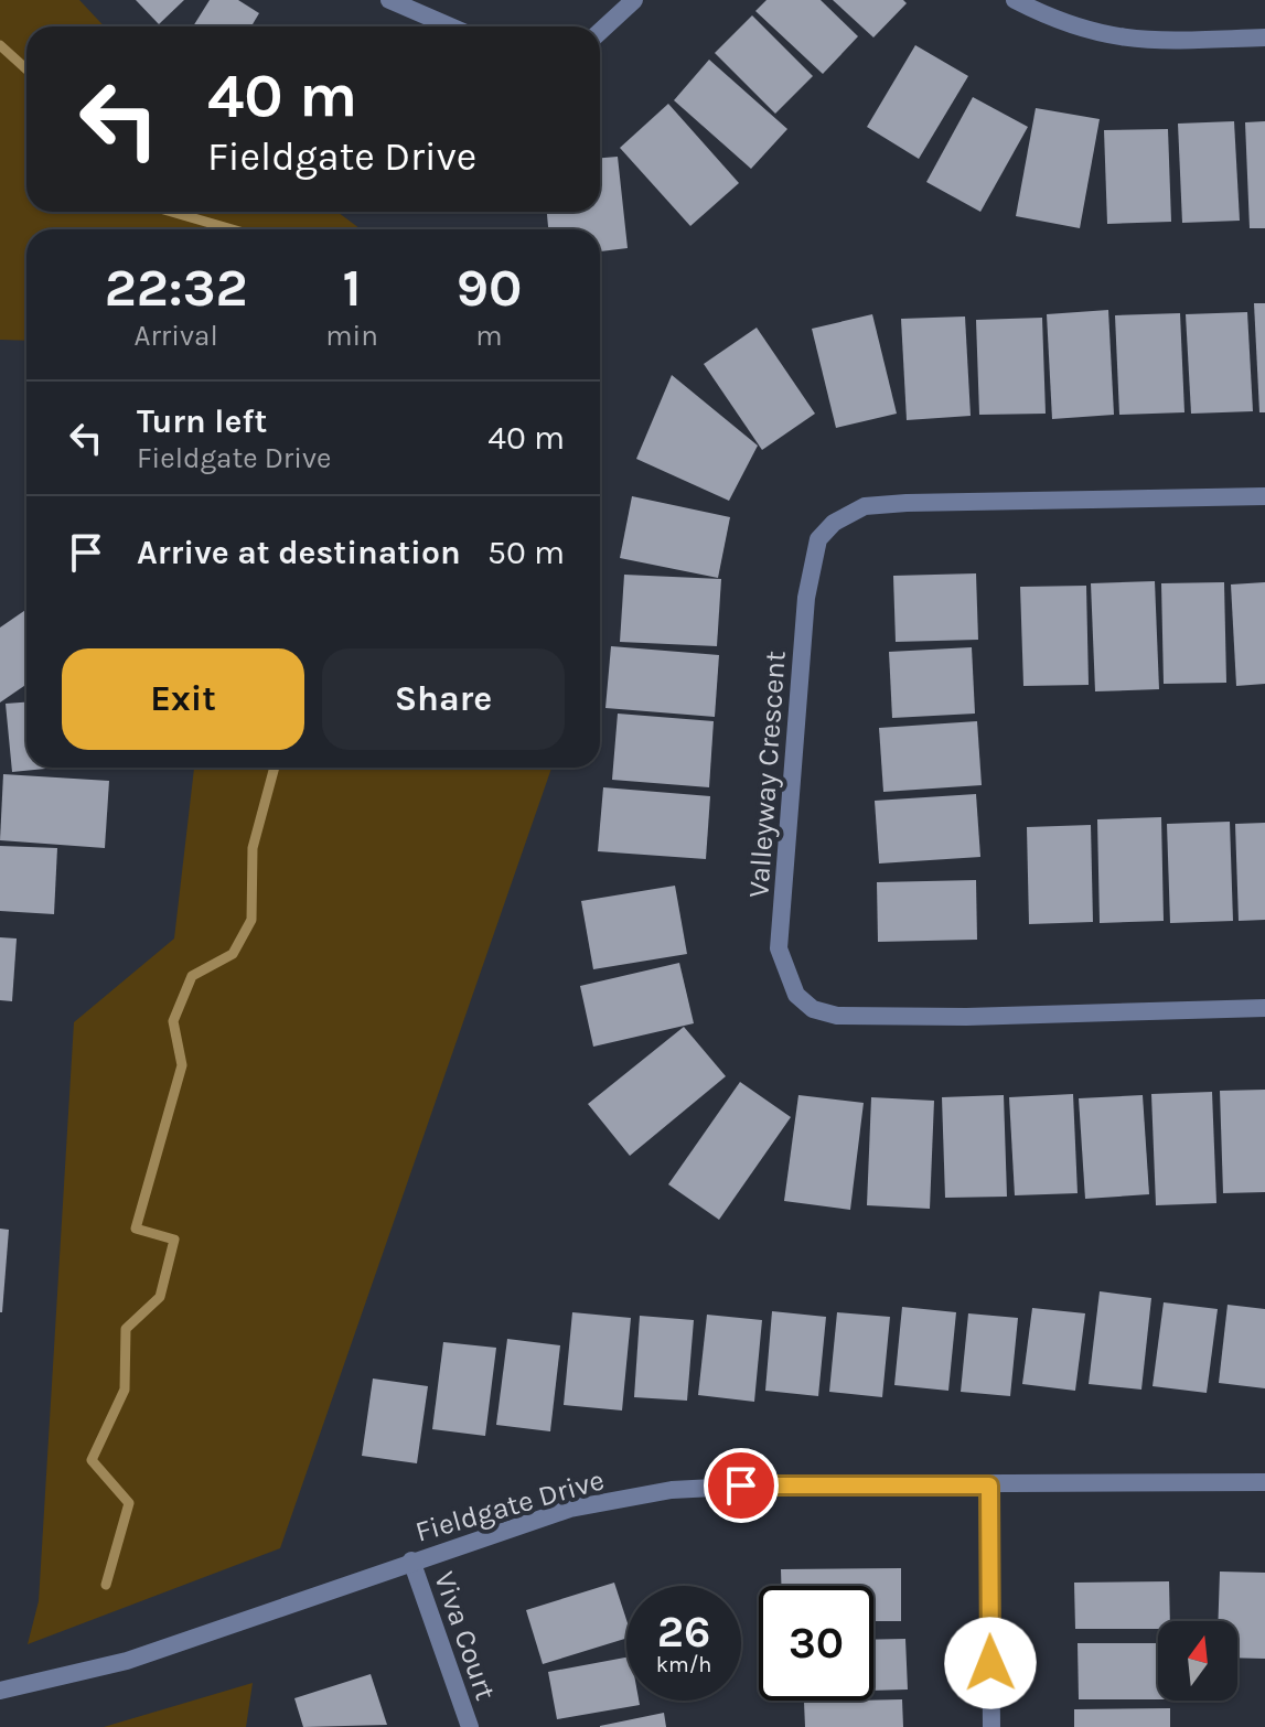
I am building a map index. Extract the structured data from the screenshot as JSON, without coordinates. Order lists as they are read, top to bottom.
{
  "streets": {
    "street": ["Valleyway Crescent", "Fieldgate Drive", "Viva Court"]
  },
  "crossings": [
    ["Fieldgate Drive", "Viva Court"]
  ],
  "north": "top",
  "page": {
    "turn": ["40 m", "Fieldgate Drive"],
    "eta": [
      "22:32",
      "Arrival",
      "1",
      "min",
      "90",
      "m"
    ],
    "list": [
      {
        "name": "Turn left",
        "note": "Fieldgate Drive",
        "value": "40 m"
      },
      {
        "name": "Arrive at destination",
        "value": "50 m"
      }
    ],
    "buttons": ["Exit", "Share"],
    "speed": "26 km/h",
    "limit": "30"
  }
}
